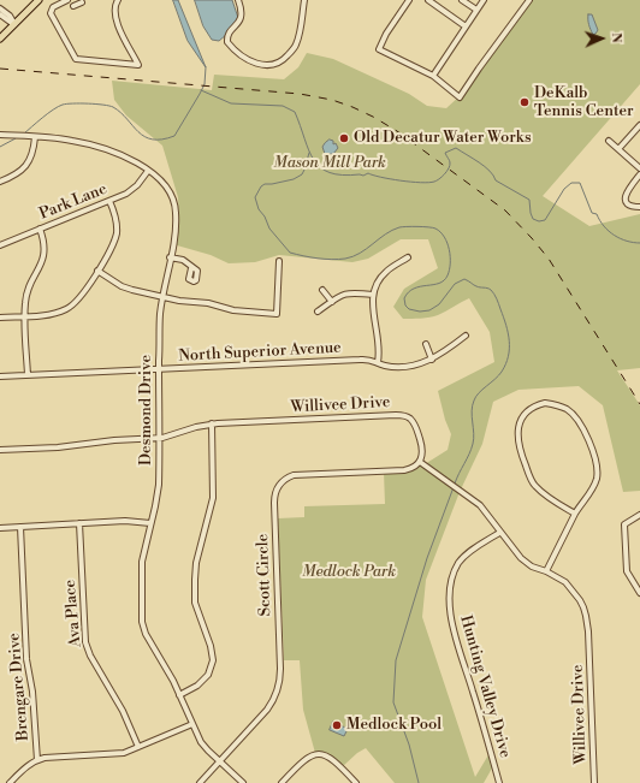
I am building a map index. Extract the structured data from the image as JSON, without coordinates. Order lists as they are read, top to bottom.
{
  "streets": {
    "street": [
      "Park Lane",
      "North Superior Avenue",
      "Willivee Drive",
      "Desmond Drive",
      "Scott Circle",
      "Ava Place",
      "Brengare Drive",
      "Hunting Valley Drive"
    ]
  },
  "crossings": [
    ["Park Lane", "Desmond Drive"],
    ["North Superior Avenue", "Desmond Drive"],
    ["Willivee Drive", "Desmond Drive"],
    ["Willivee Drive", "Scott Circle"],
    ["Willivee Drive", "Hunting Valley Drive"],
    ["Desmond Drive", "Scott Circle"]
  ],
  "parks": ["Mason Mill Park", "Medlock Park"],
  "places": ["DeKalb Tennis Center", "Old Decatur Water Works", "Medlock Pool"],
  "north": "right"
}
